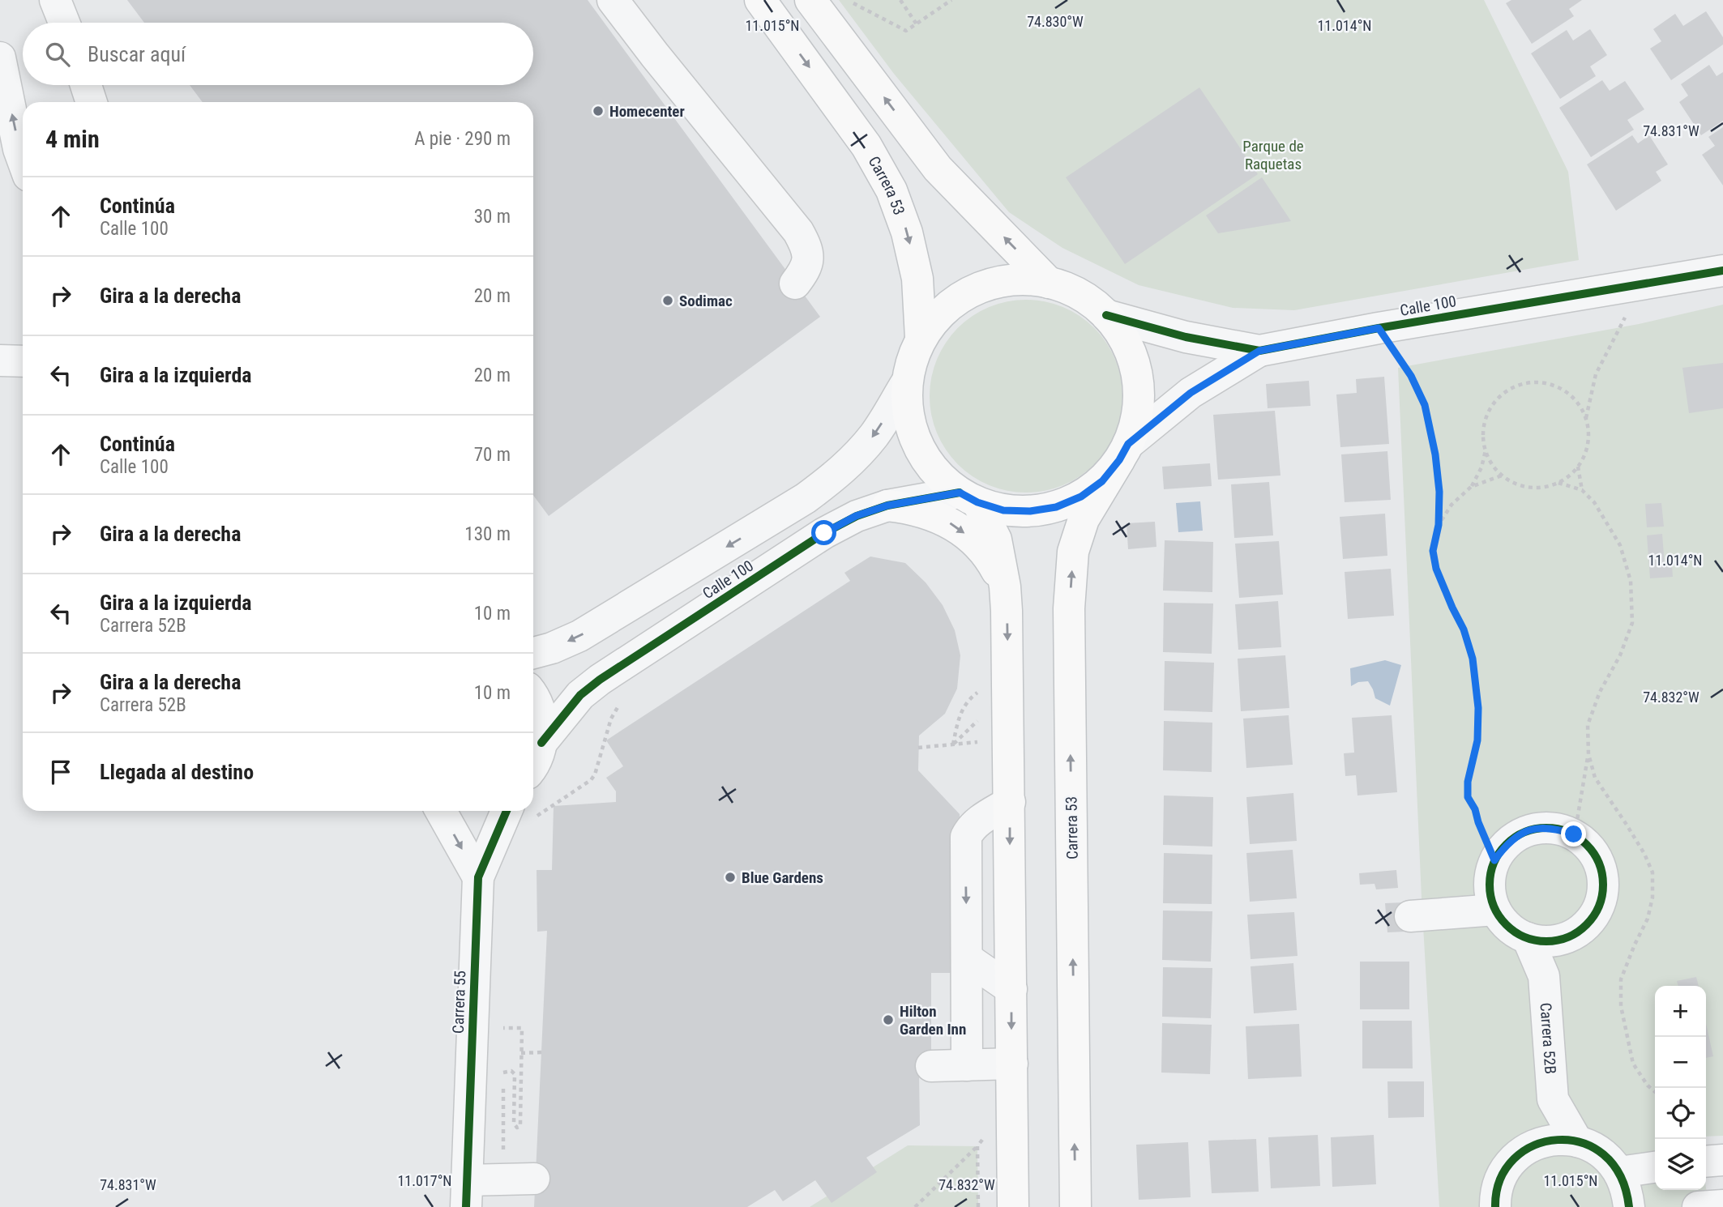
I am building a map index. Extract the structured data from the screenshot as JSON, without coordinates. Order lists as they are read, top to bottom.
{
  "streets": {
    "main road": ["Carrera 53"],
    "street": ["Calle 100", "Carrera 55", "Carrera 52B"]
  },
  "crossings": [
    ["Carrera 53", "Calle 100"]
  ],
  "parks": ["Parque de Raquetas"],
  "places": [
    "Homecenter",
    "Sodimac",
    "Blue Gardens",
    "Hilton Garden Inn"
  ],
  "page": {
    "search": "Buscar aquí",
    "heading": ["4 min", "A pie · 290 m"],
    "list": [
      ["Continúa", "Calle 100", "30 m"],
      ["Gira a la derecha", "20 m"],
      ["Gira a la izquierda", "20 m"],
      ["Continúa", "Calle 100", "70 m"],
      ["Gira a la derecha", "130 m"],
      ["Gira a la izquierda", "Carrera 52B", "10 m"],
      ["Gira a la derecha", "Carrera 52B", "10 m"],
      "Llegada al destino"
    ],
    "map_buttons": ["+", "−"]
  },
  "coordinates": [
    "74.830°W",
    "11.015°N",
    "11.014°N",
    "74.831°W",
    "74.832°W",
    "11.017°N"
  ]
}
